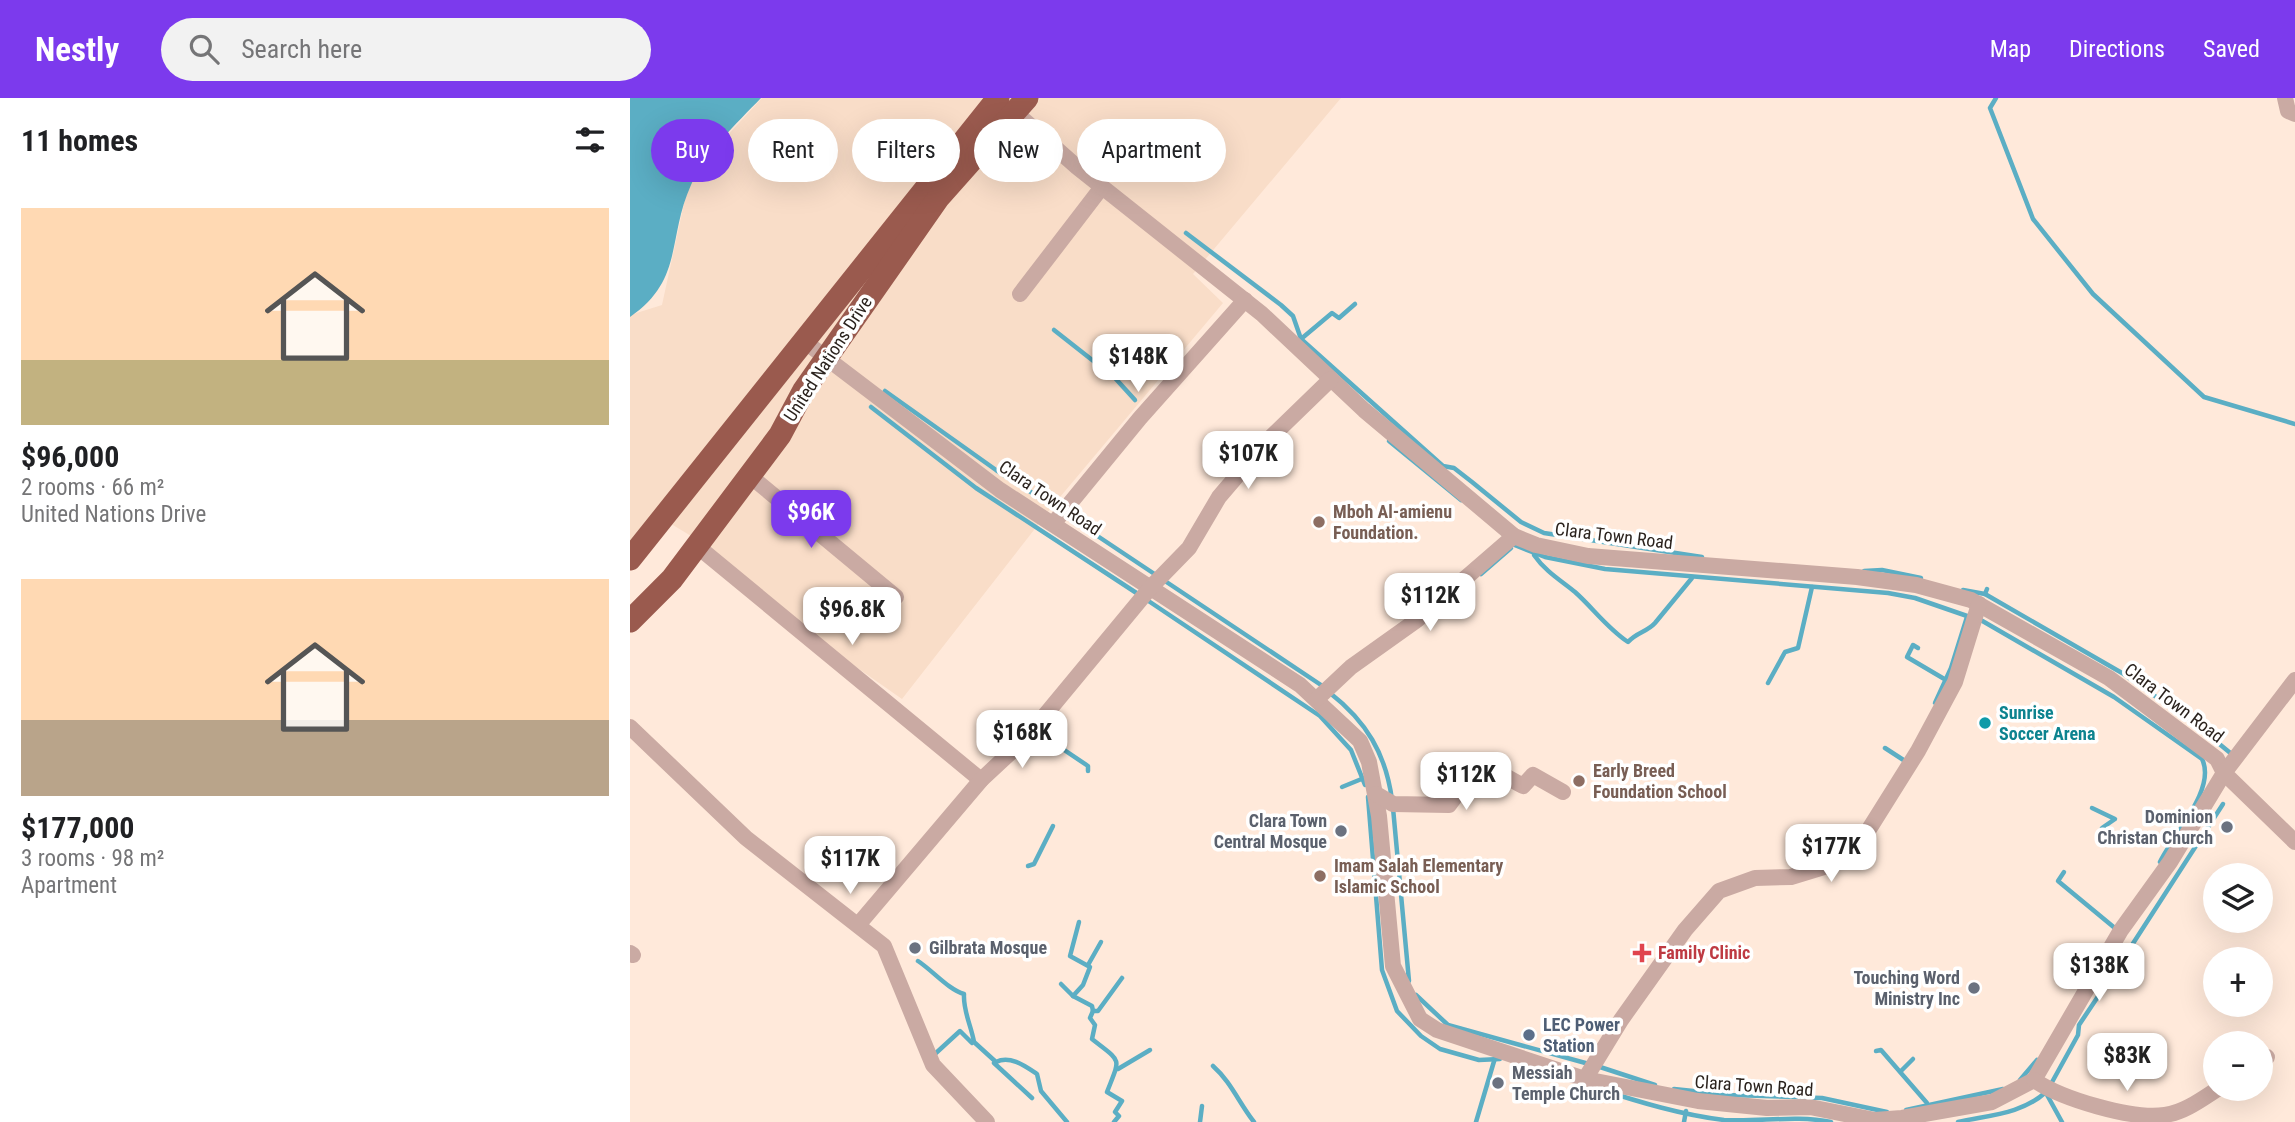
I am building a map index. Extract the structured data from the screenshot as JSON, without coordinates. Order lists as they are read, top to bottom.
{
  "streets": {
    "highway": ["United Nations Drive"],
    "street": ["Clara Town Road"]
  },
  "crossings": [
    ["United Nations Drive", "Clara Town Road"]
  ],
  "places": {
    "other": [
      "Mboh Al-amienu Foundation.",
      "Sunrise Soccer Arena",
      "Early Breed Foundation School",
      "Dominion Christan Church",
      "Clara Town Central Mosque",
      "Imam Salah Elementary Islamic School",
      "Gilbrata Mosque",
      "Touching Word Ministry Inc",
      "LEC Power Station",
      "Messiah Temple Church"
    ],
    "health": ["Family Clinic"]
  },
  "page": {
    "header": "Nestly",
    "search": "Search here",
    "nav": ["Map", "Directions", "Saved"],
    "heading": "11 homes",
    "chip": [
      "Buy",
      "Rent",
      "Filters",
      "New",
      "Apartment"
    ],
    "list": [
      {
        "name": "$96,000",
        "note": "2 rooms · 66 m² · United Nations Drive"
      },
      {
        "name": "$177,000",
        "note": "3 rooms · 98 m² · Apartment"
      }
    ],
    "price": [
      "$148K",
      "$107K",
      "$96K",
      "$112K",
      "$96.8K",
      "$168K",
      "$112K",
      "$177K",
      "$117K",
      "$138K",
      "$83K"
    ],
    "map_buttons": ["+", "−"]
  }
}
